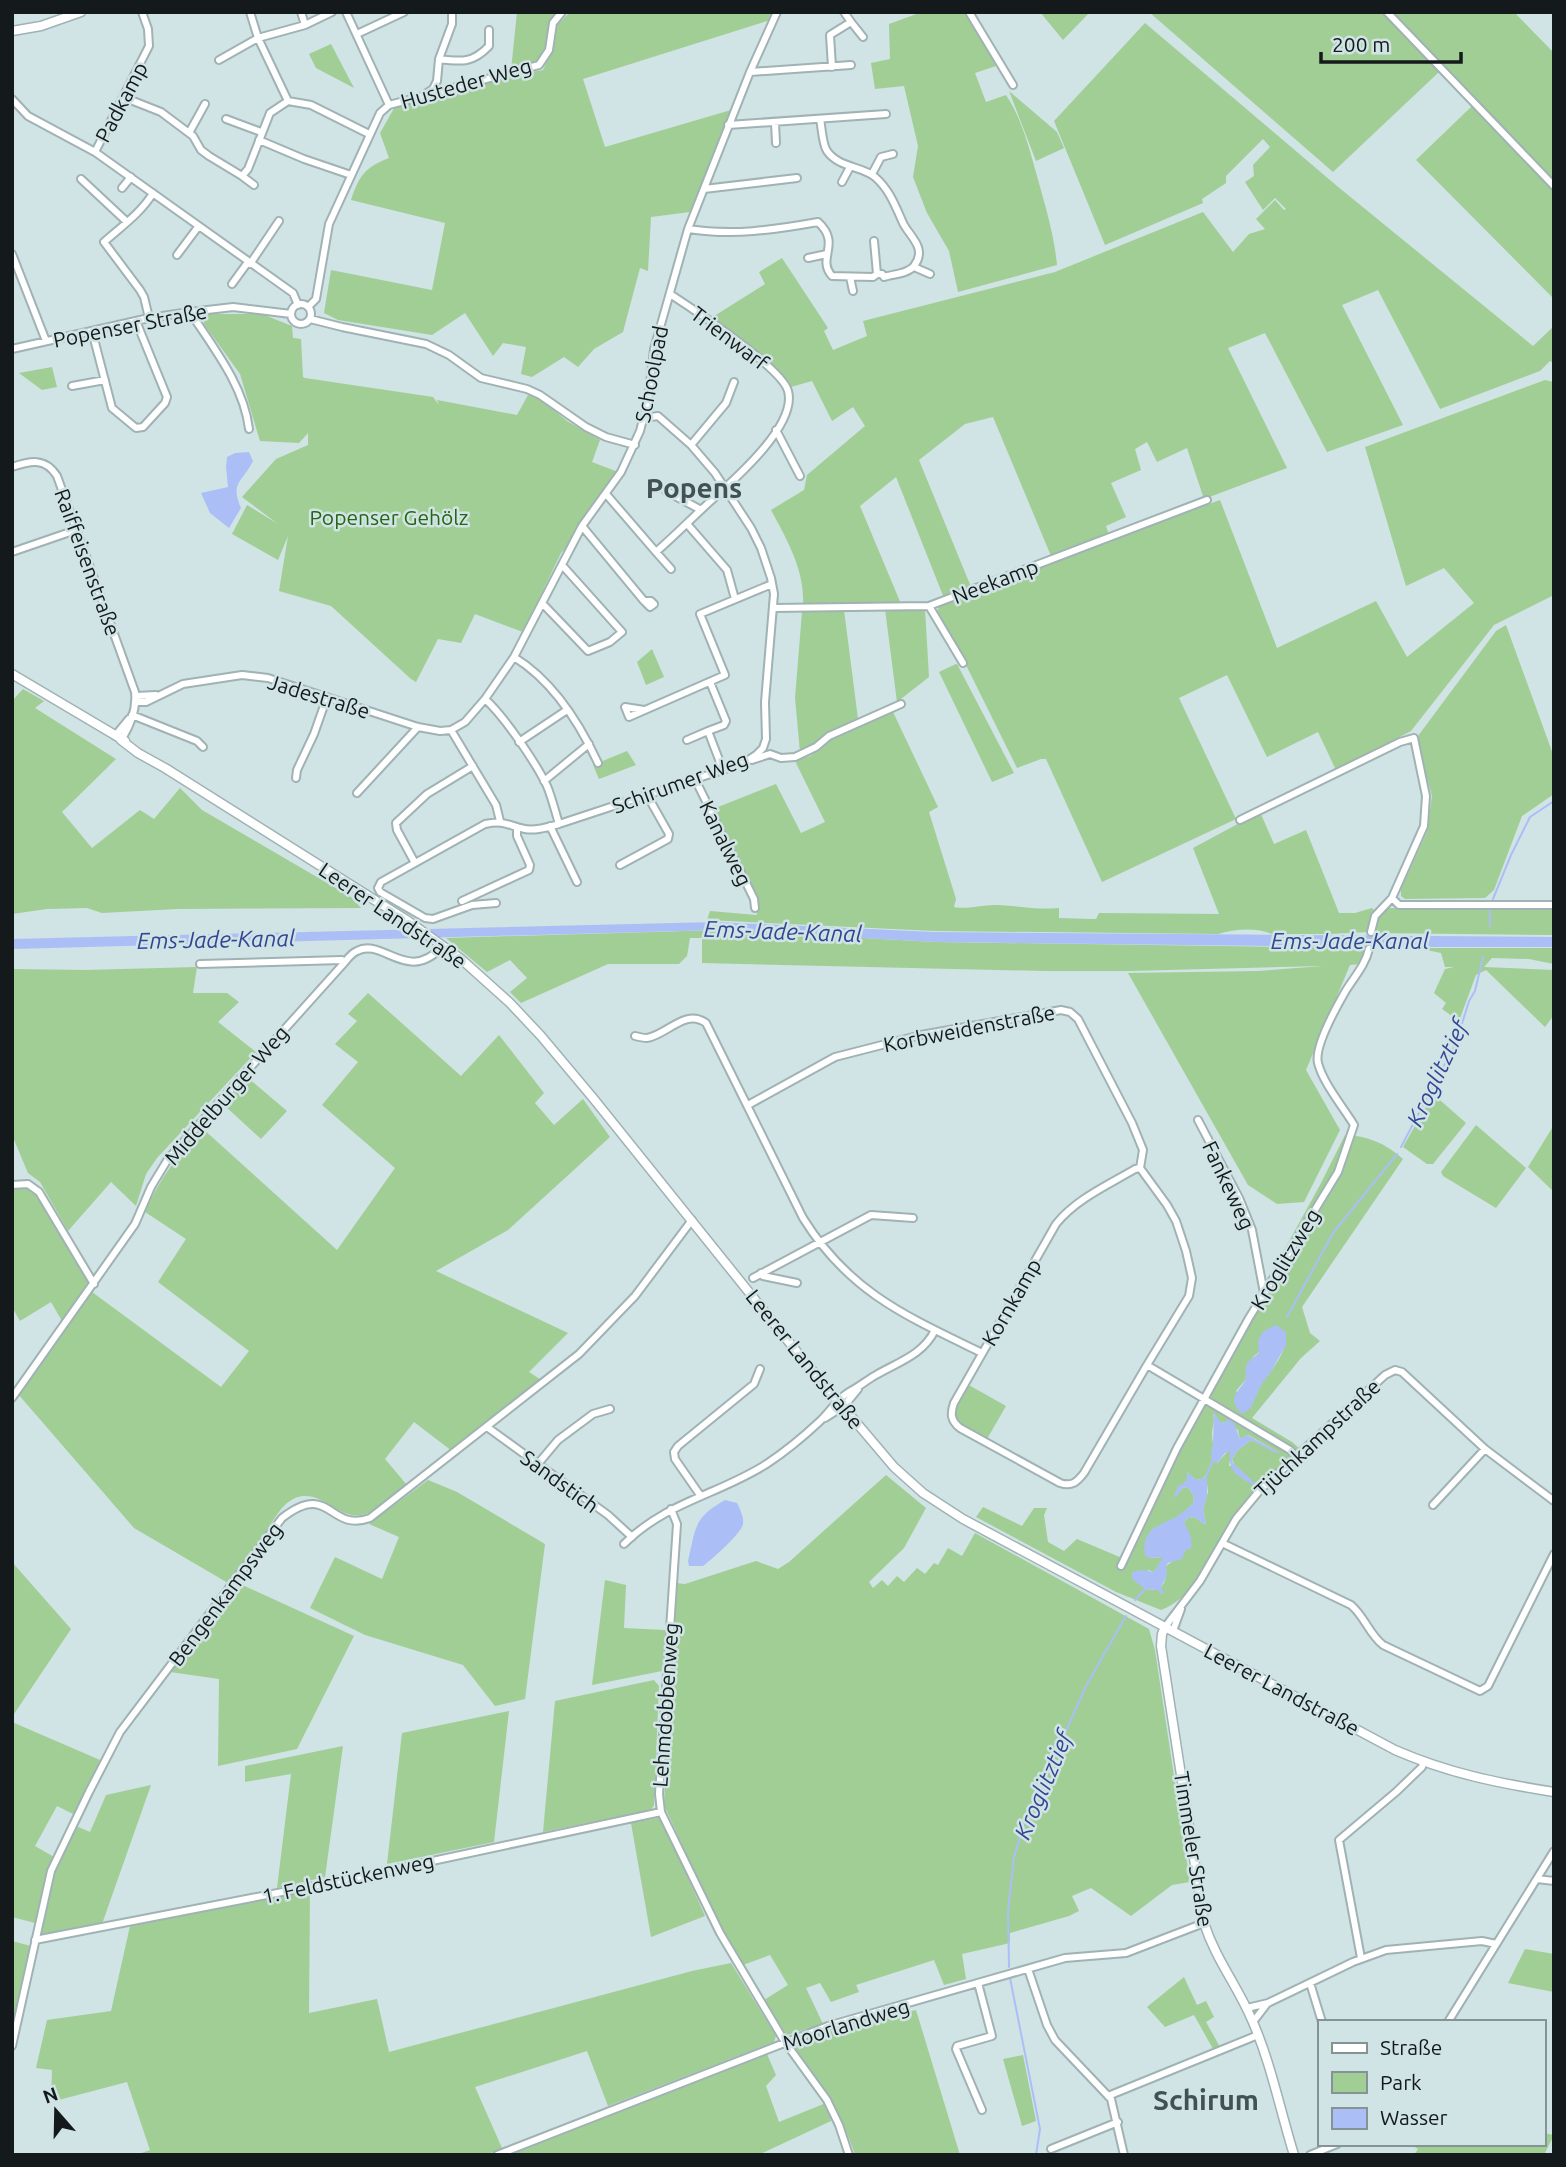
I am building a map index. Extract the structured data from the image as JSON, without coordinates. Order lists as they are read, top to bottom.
{
  "streets": {
    "main road": ["Leerer Landstraße", "Timmeler Straße"],
    "street": [
      "Husteder Weg",
      "Padkamp",
      "Popenser Straße",
      "Trienwarf",
      "Schoolpad",
      "Raiffeisenstraße",
      "Neekamp",
      "Jadestraße",
      "Schirumer Weg",
      "Kanalweg",
      "Korbweidenstraße",
      "Middelburger Weg",
      "Fankeweg",
      "Kroglitzweg",
      "Kornkamp",
      "Tjüchkampstraße",
      "Sandstich",
      "Bengenkampsweg",
      "Lehmdobbenweg",
      "1. Feldstückenweg",
      "Moorlandweg"
    ]
  },
  "crossings": [
    ["Husteder Weg", "Popenser Straße"],
    ["Trienwarf", "Schoolpad"],
    ["Trienwarf", "Schirumer Weg"],
    ["Schoolpad", "Jadestraße"],
    ["Schoolpad", "Schirumer Weg"],
    ["Raiffeisenstraße", "Jadestraße"],
    ["Neekamp", "Schirumer Weg"],
    ["Schirumer Weg", "Kanalweg"],
    ["Leerer Landstraße", "Middelburger Weg"],
    ["Leerer Landstraße", "Tjüchkampstraße"],
    ["Leerer Landstraße", "Bengenkampsweg"],
    ["Leerer Landstraße", "Timmeler Straße"],
    ["Korbweidenstraße", "Kornkamp"],
    ["Fankeweg", "Kroglitzweg"],
    ["Tjüchkampstraße", "Timmeler Straße"],
    ["Sandstich", "Bengenkampsweg"],
    ["Bengenkampsweg", "1. Feldstückenweg"],
    ["Lehmdobbenweg", "1. Feldstückenweg"],
    ["Lehmdobbenweg", "Moorlandweg"],
    ["Timmeler Straße", "Moorlandweg"]
  ],
  "districts": ["Popens", "Schirum"],
  "water": ["Ems-Jade-Kanal", "Kroglitztief"],
  "parks": ["Popenser Gehölz"],
  "legend": ["Straße", "Park", "Wasser"],
  "scale_bar": "200 m",
  "north": "top"
}
